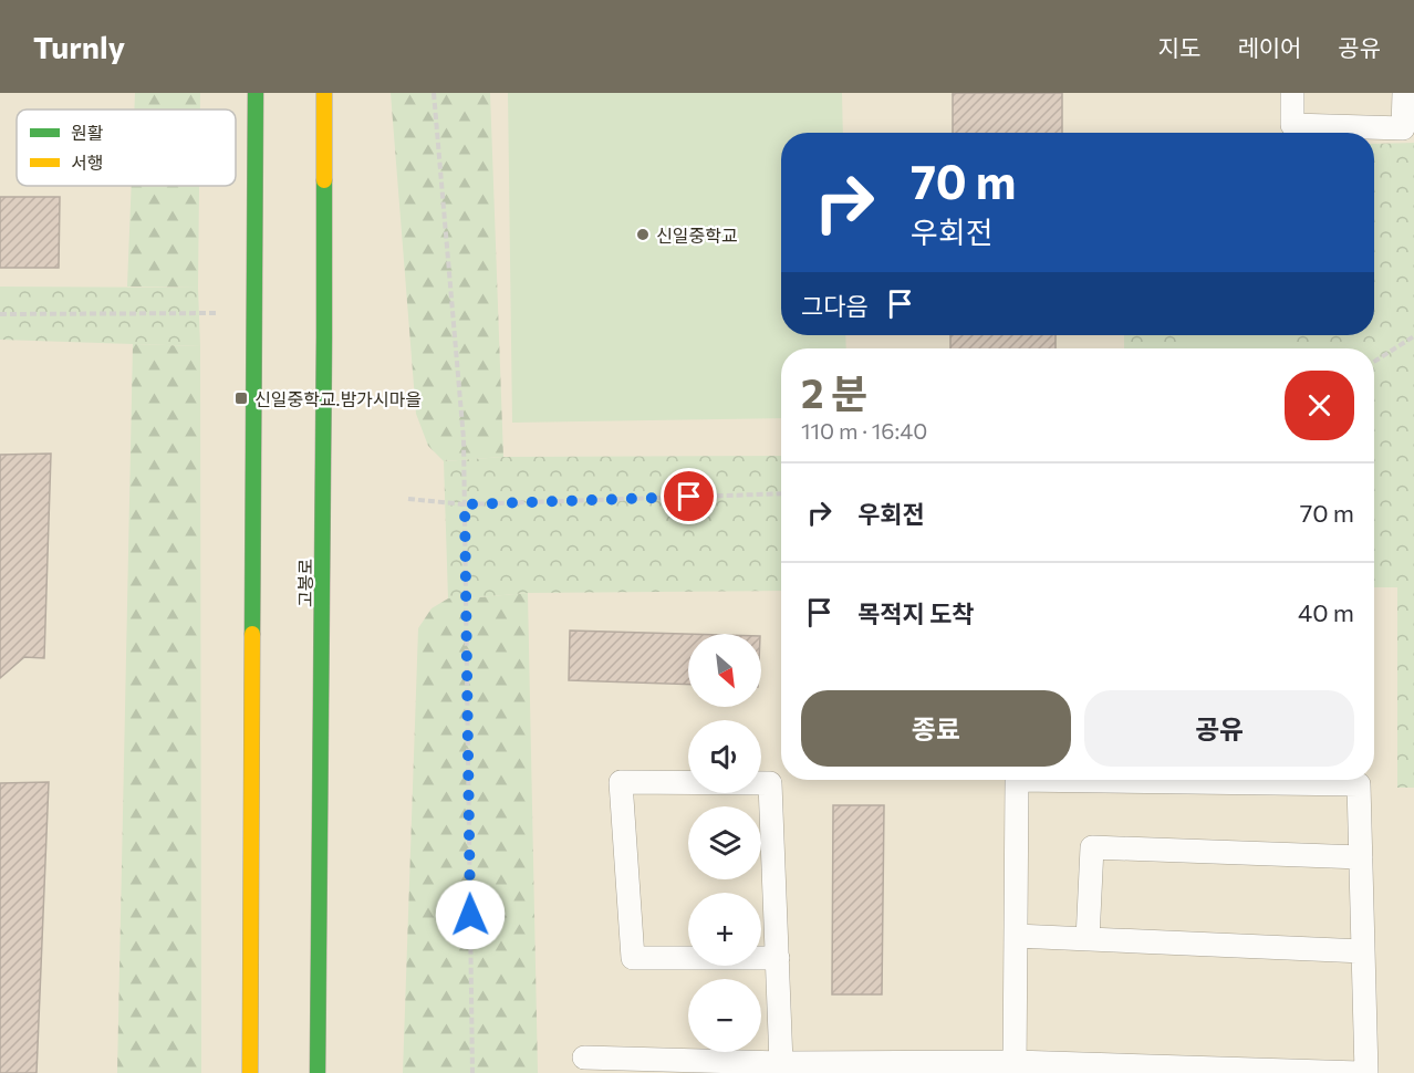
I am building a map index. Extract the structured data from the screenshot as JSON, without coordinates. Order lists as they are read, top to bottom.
{
  "streets": {
    "main road": ["고봉로"]
  },
  "places": {
    "other": ["신일중학교"],
    "transit": ["신일중학교.밤가시마을"]
  },
  "legend": ["원활", "서행"],
  "north": "bottom right",
  "page": {
    "header": "Turnly",
    "nav": ["지도", "레이어", "공유"],
    "turn": ["70 m", "우회전"],
    "then": "그다음",
    "heading": ["2 분", "110 m · 16:40"],
    "list": [
      {
        "name": "우회전",
        "value": "70 m"
      },
      {
        "name": "목적지 도착",
        "value": "40 m"
      }
    ],
    "map_buttons": ["+", "−"],
    "buttons": ["종료", "공유"]
  }
}
